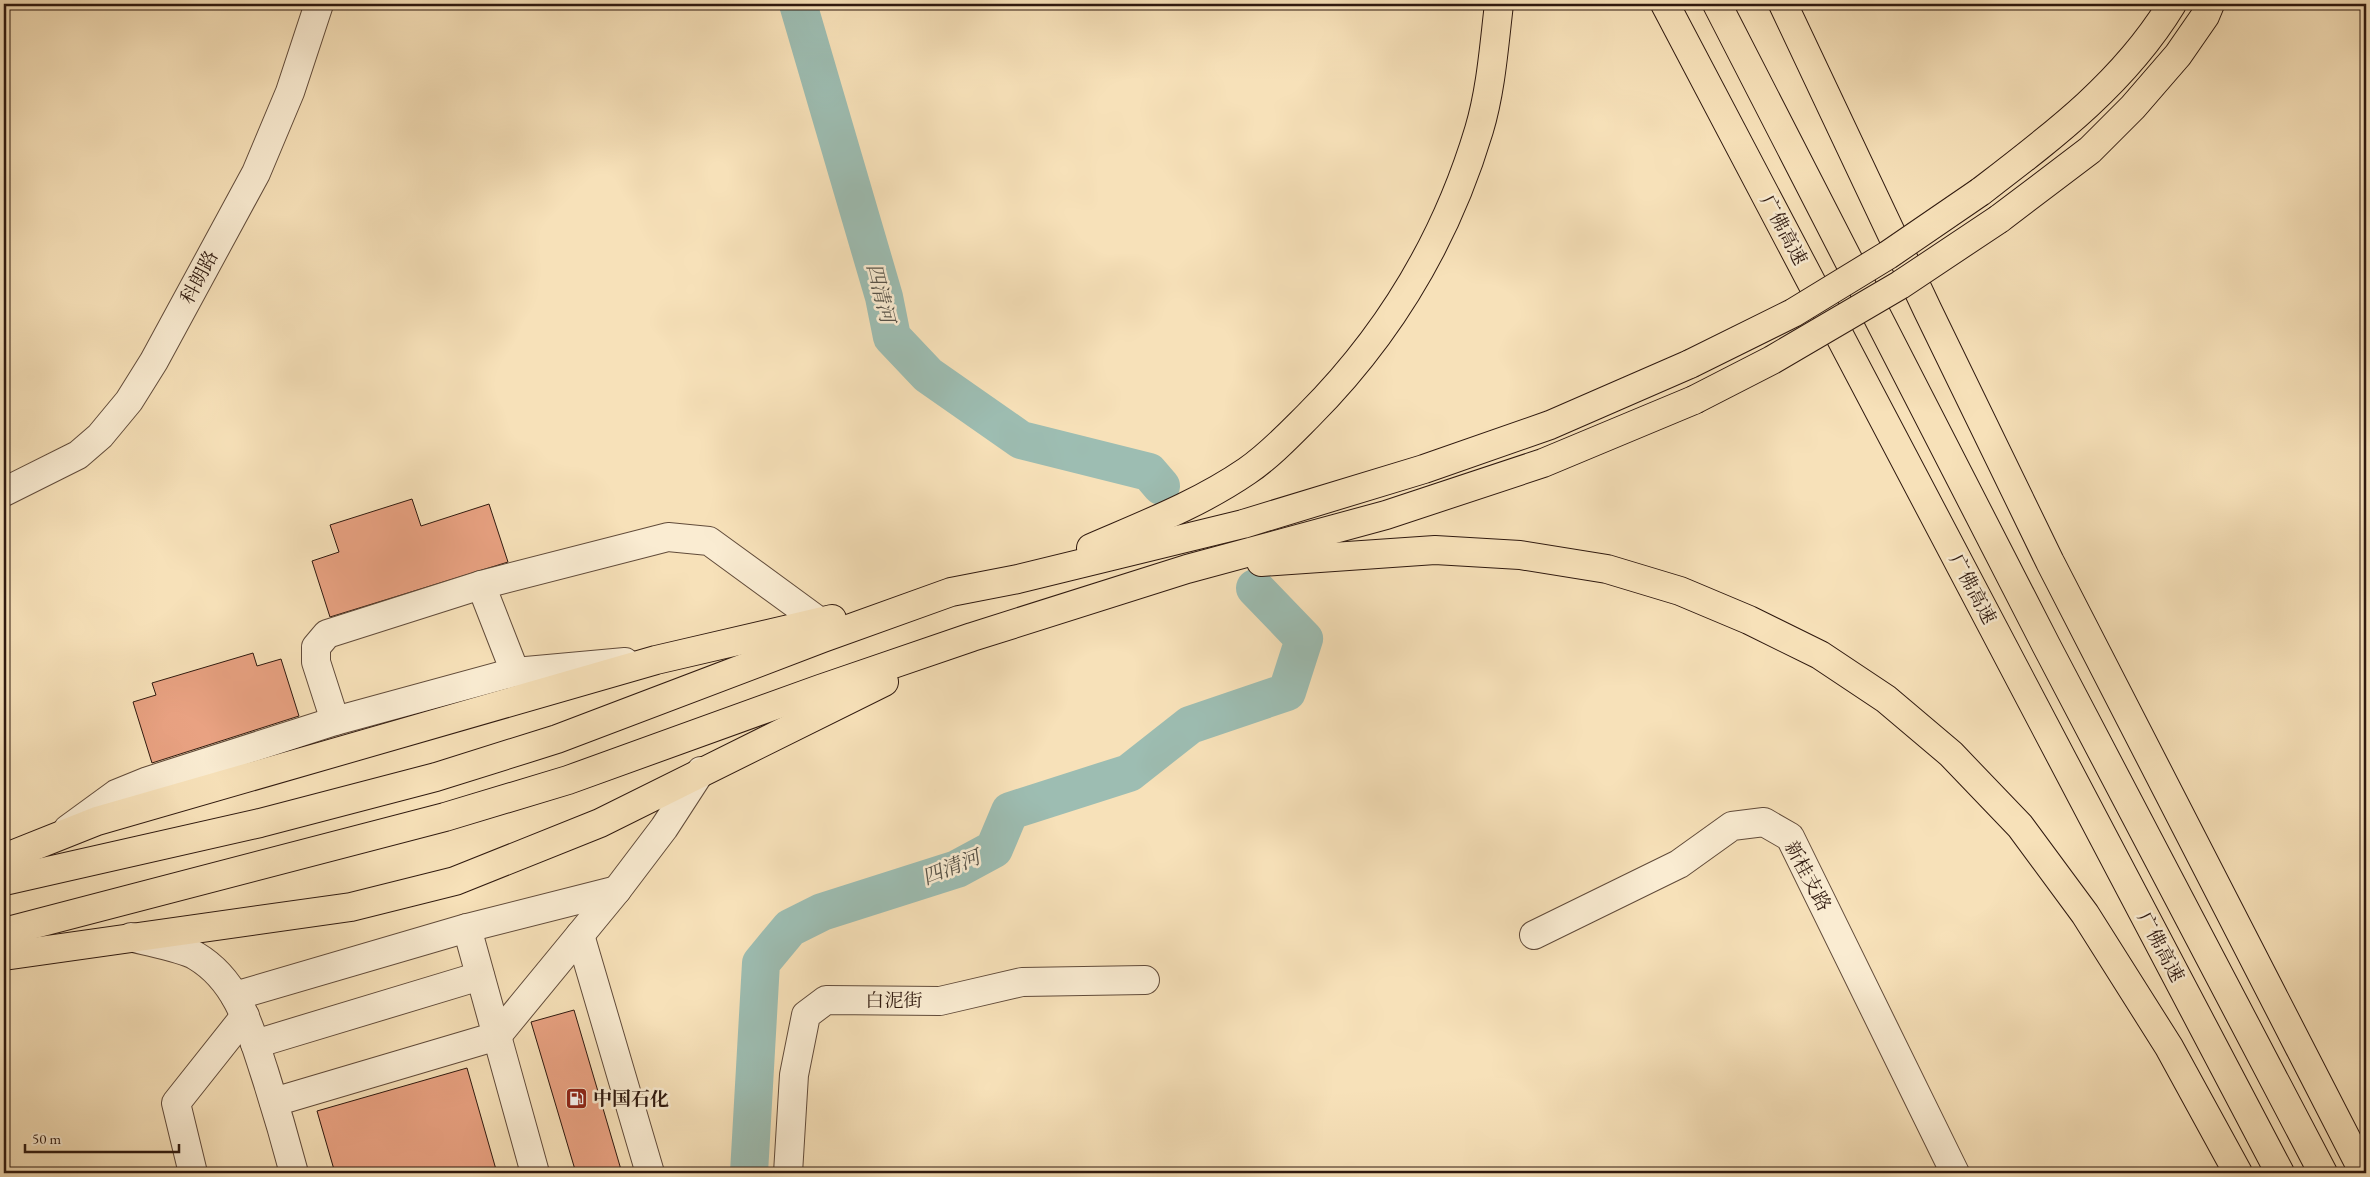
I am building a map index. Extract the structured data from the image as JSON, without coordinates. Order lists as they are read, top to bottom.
{
  "streets": {
    "highway": ["广佛高速"],
    "street": ["科朗路", "新桂支路", "白泥街"]
  },
  "water": ["四清河"],
  "places": {
    "fuel station": ["中国石化"]
  },
  "scale_bar": "50 m"
}
